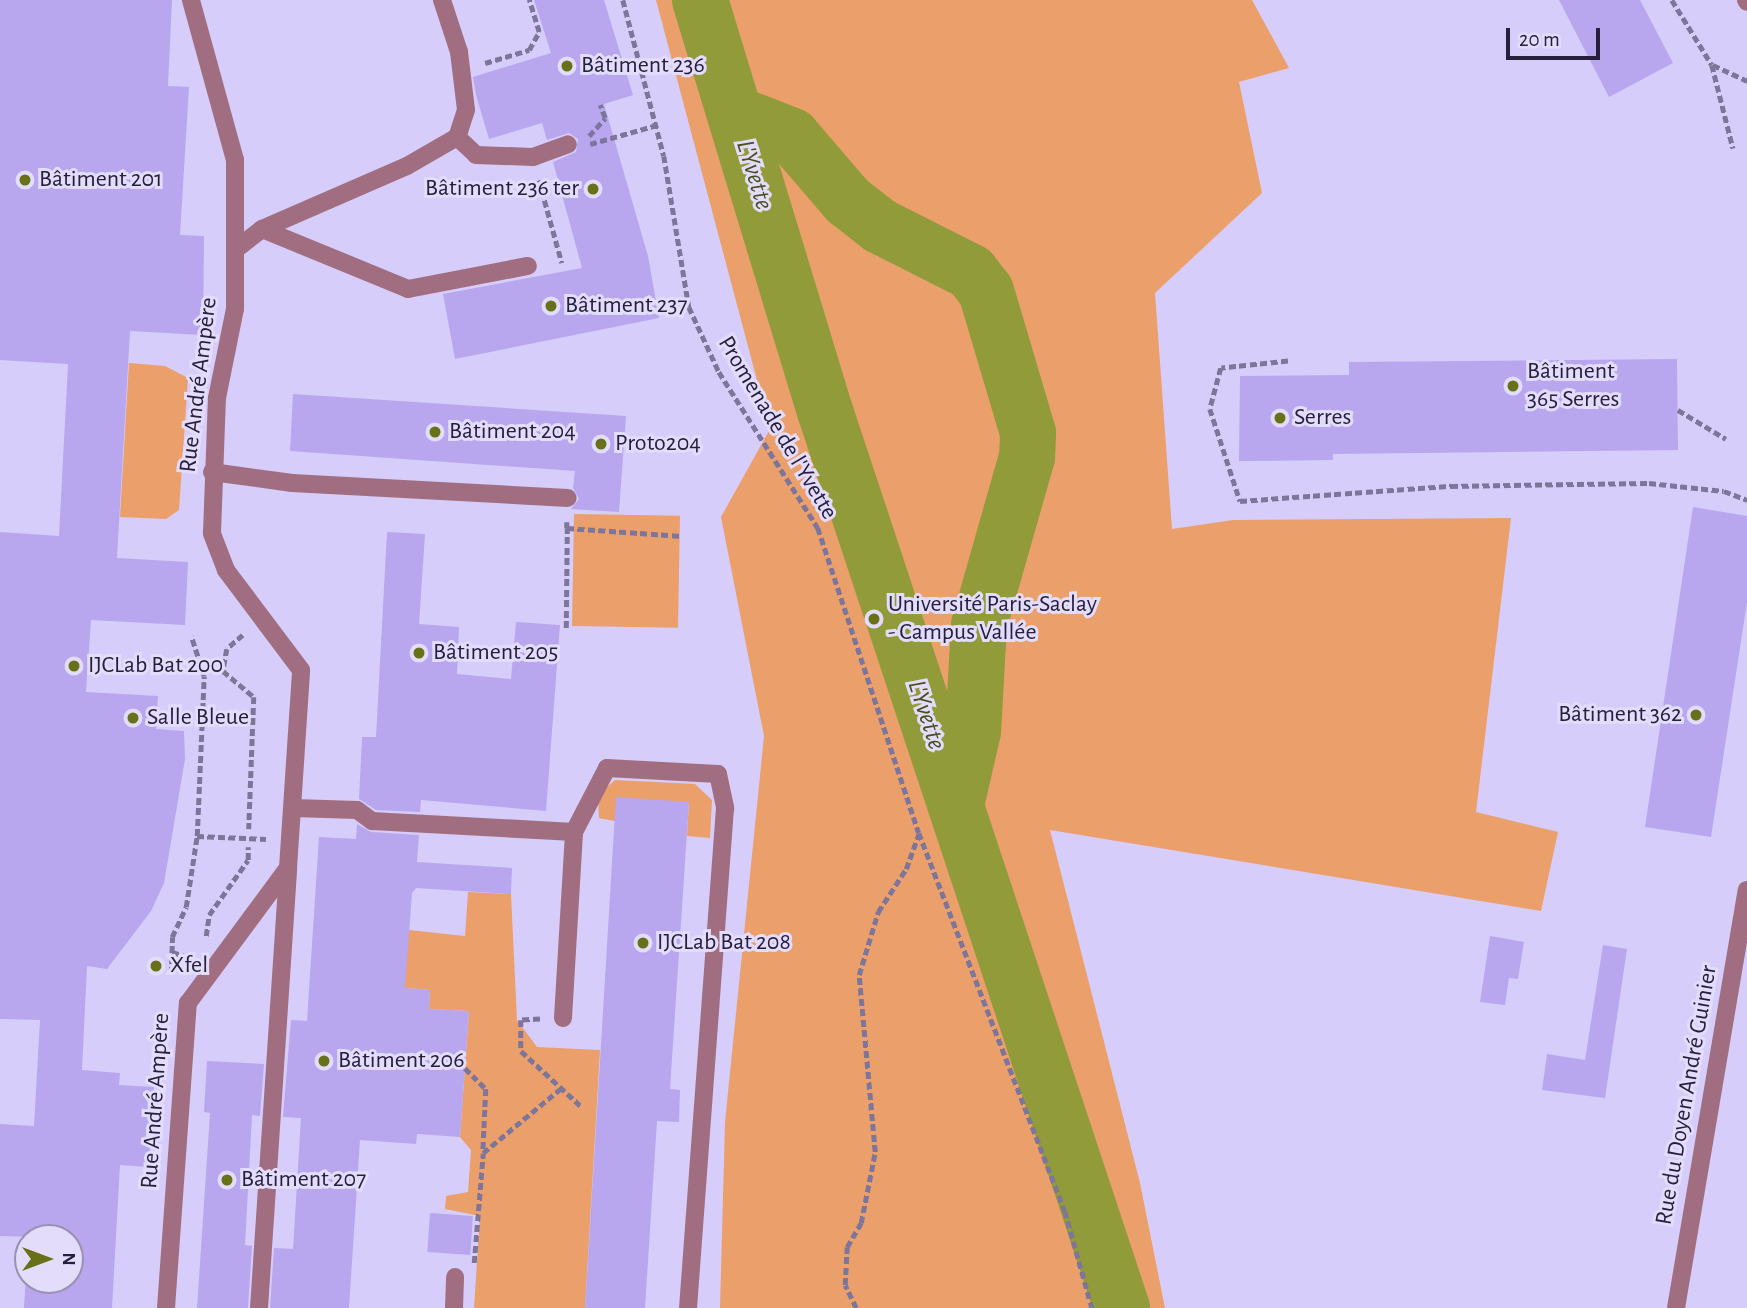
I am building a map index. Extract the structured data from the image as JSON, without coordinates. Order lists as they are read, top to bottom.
{
  "streets": {
    "street": ["Rue André Ampère", "Rue du Doyen André Guinier"],
    "path": ["Promenade de l'Yvette"]
  },
  "water": ["L'Yvette"],
  "places": [
    "Bâtiment 236",
    "Bâtiment 201",
    "Bâtiment 236 ter",
    "Bâtiment 237",
    "Bâtiment 365 Serres",
    "Serres",
    "Bâtiment 204",
    "Proto204",
    "Université Paris-Saclay - Campus Vallée",
    "Bâtiment 205",
    "IJCLab Bat 200",
    "Bâtiment 362",
    "Salle Bleue",
    "IJCLab Bat 208",
    "Xfel",
    "Bâtiment 206",
    "Bâtiment 207"
  ],
  "scale_bar": "20 m",
  "north": "right"
}
